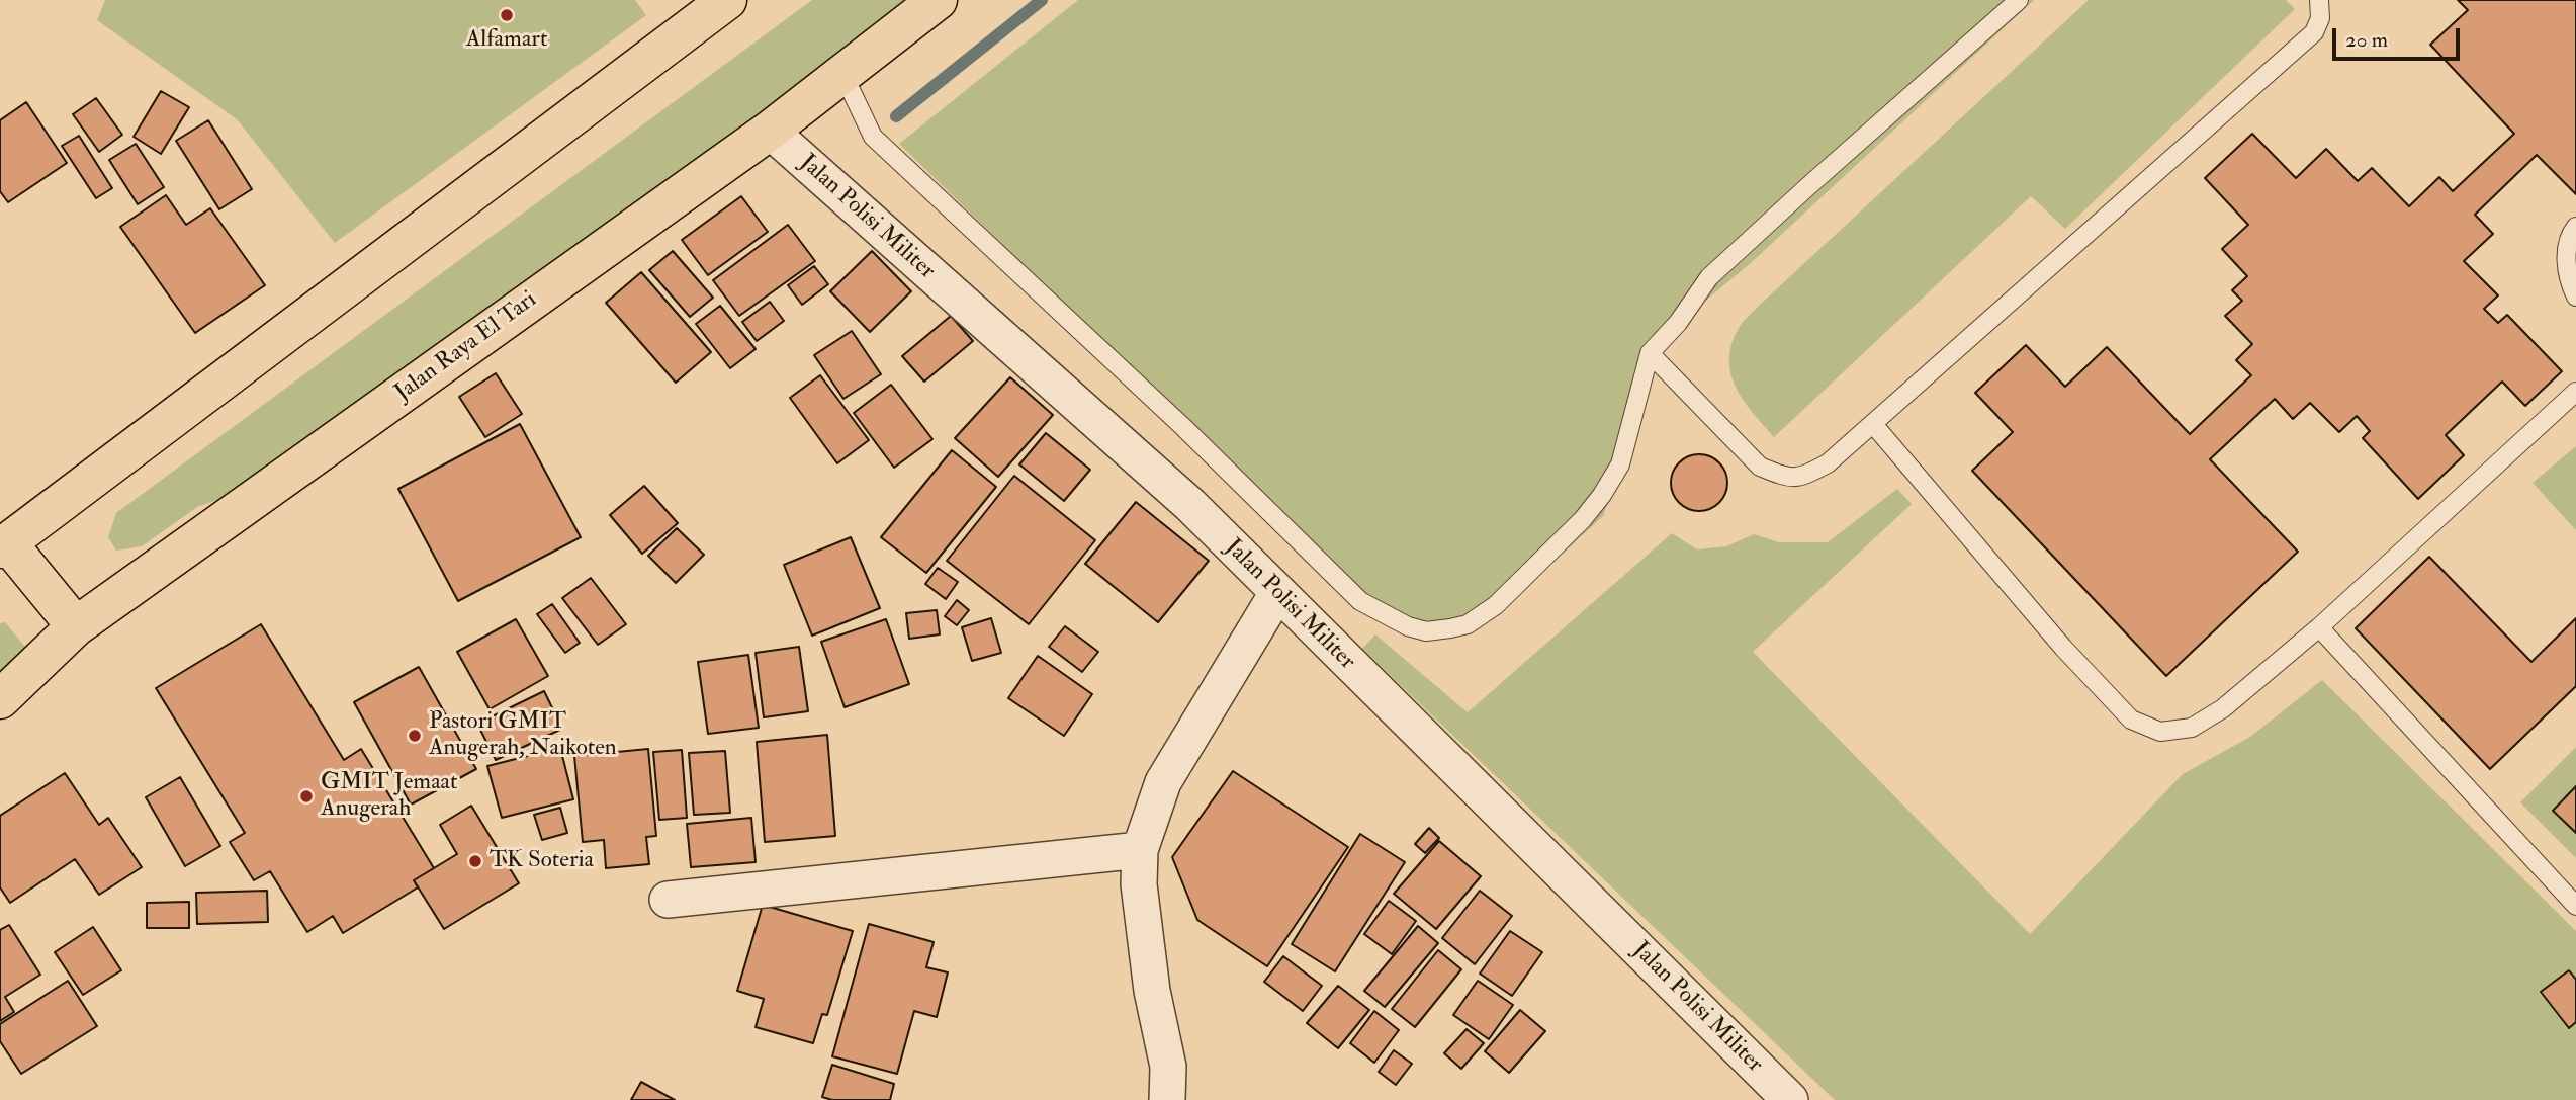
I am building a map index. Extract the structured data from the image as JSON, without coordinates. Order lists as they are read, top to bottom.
{
  "streets": {
    "main road": ["Jalan Raya El Tari"],
    "street": ["Jalan Polisi Militer"]
  },
  "crossings": [
    ["Jalan Polisi Militer", "Jalan Raya El Tari"]
  ],
  "places": [
    "Alfamart",
    "Pastori GMIT Anugerah, Naikoten",
    "GMIT Jemaat Anugerah",
    "TK Soteria"
  ],
  "scale_bar": "20 m"
}
